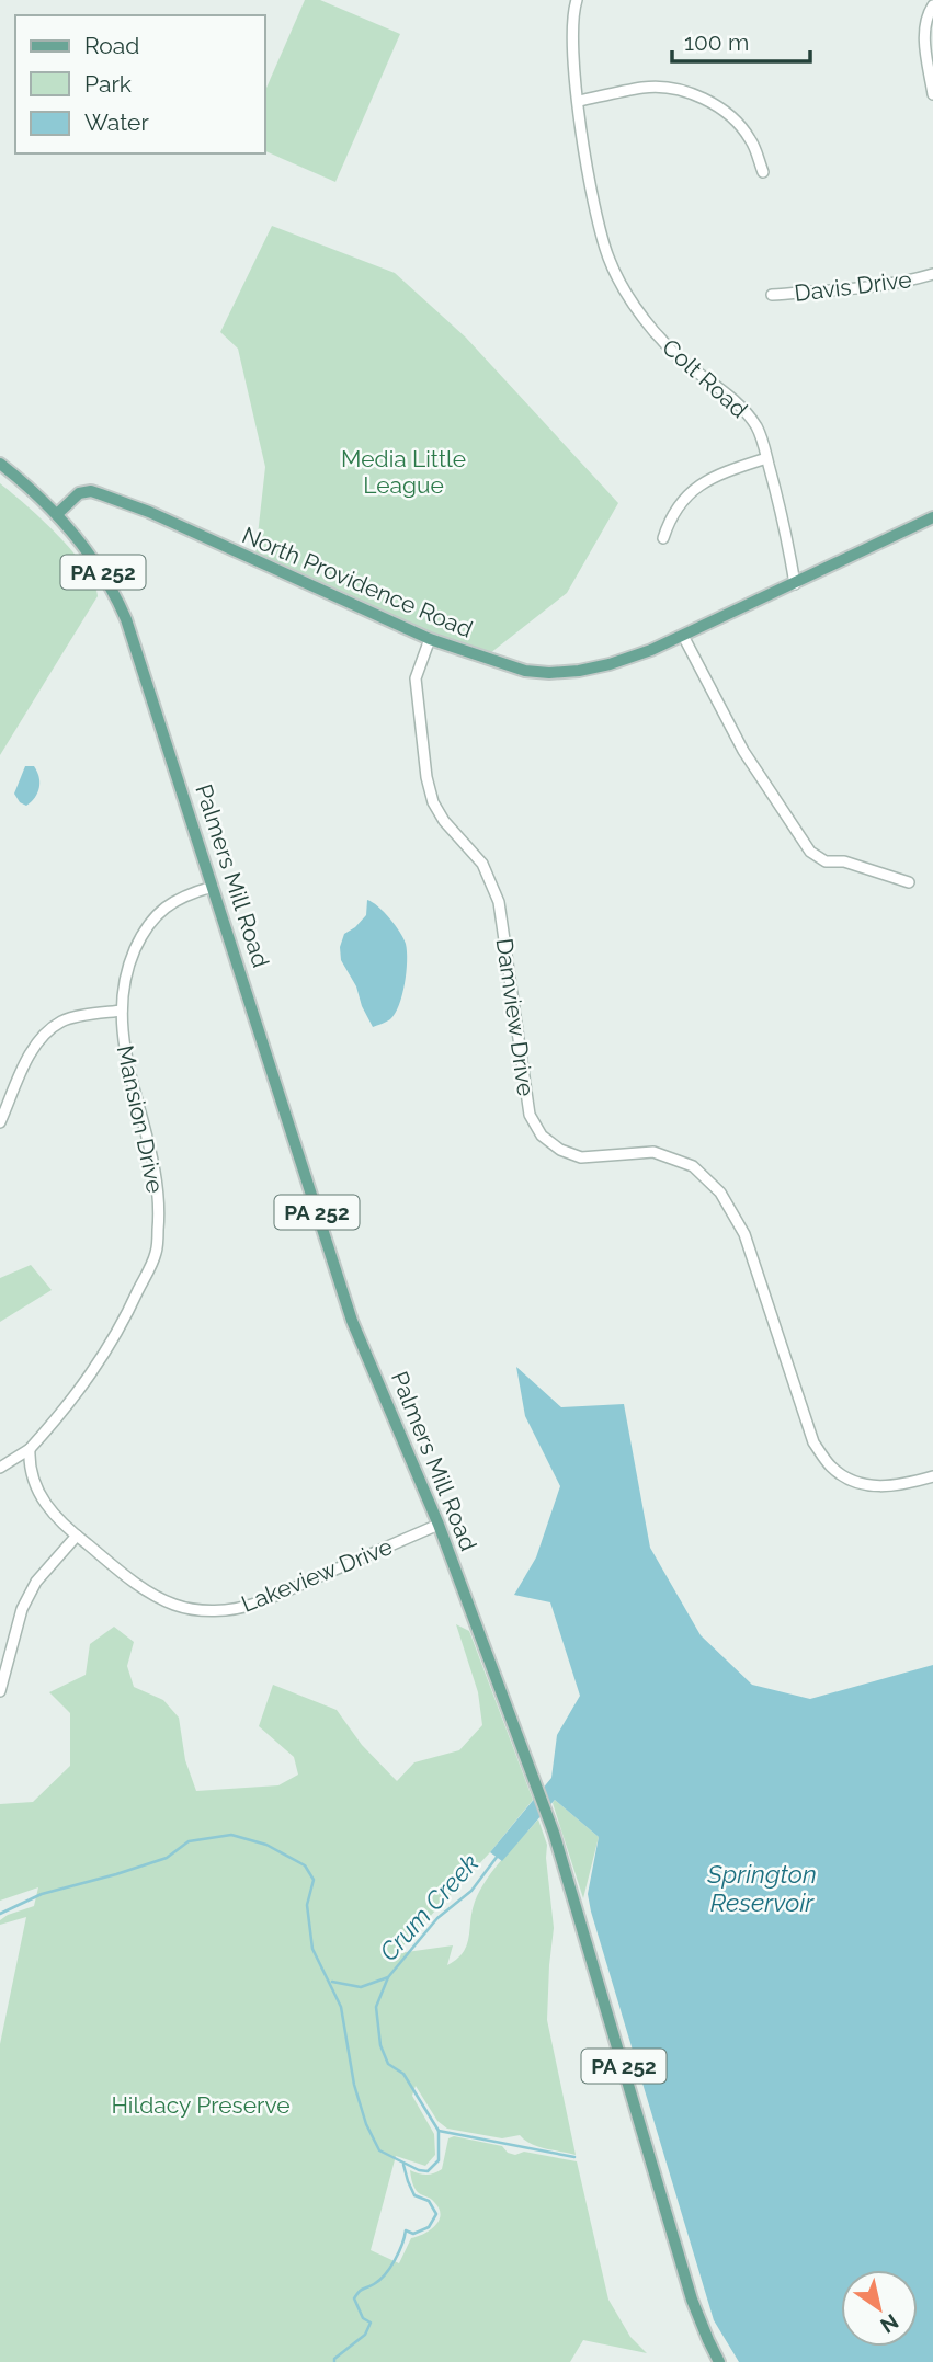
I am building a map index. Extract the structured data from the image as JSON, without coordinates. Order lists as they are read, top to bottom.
{
  "streets": {
    "main road": ["PA 252", "North Providence Road", "Palmers Mill Road"],
    "street": [
      "Davis Drive",
      "Colt Road",
      "Damview Drive",
      "Mansion Drive",
      "Lakeview Drive"
    ]
  },
  "crossings": [
    ["Colt Road", "North Providence Road"],
    ["PA 252", "North Providence Road"],
    ["PA 252", "Palmers Mill Road"],
    ["North Providence Road", "Palmers Mill Road"],
    ["North Providence Road", "Damview Drive"],
    ["Palmers Mill Road", "Mansion Drive"],
    ["Palmers Mill Road", "Lakeview Drive"],
    ["Mansion Drive", "Lakeview Drive"]
  ],
  "water": ["Springton Reservoir", "Crum Creek"],
  "parks": ["Media Little League", "Hildacy Preserve"],
  "legend": ["Road", "Park", "Water"],
  "scale_bar": "100 m",
  "north": "bottom right"
}
